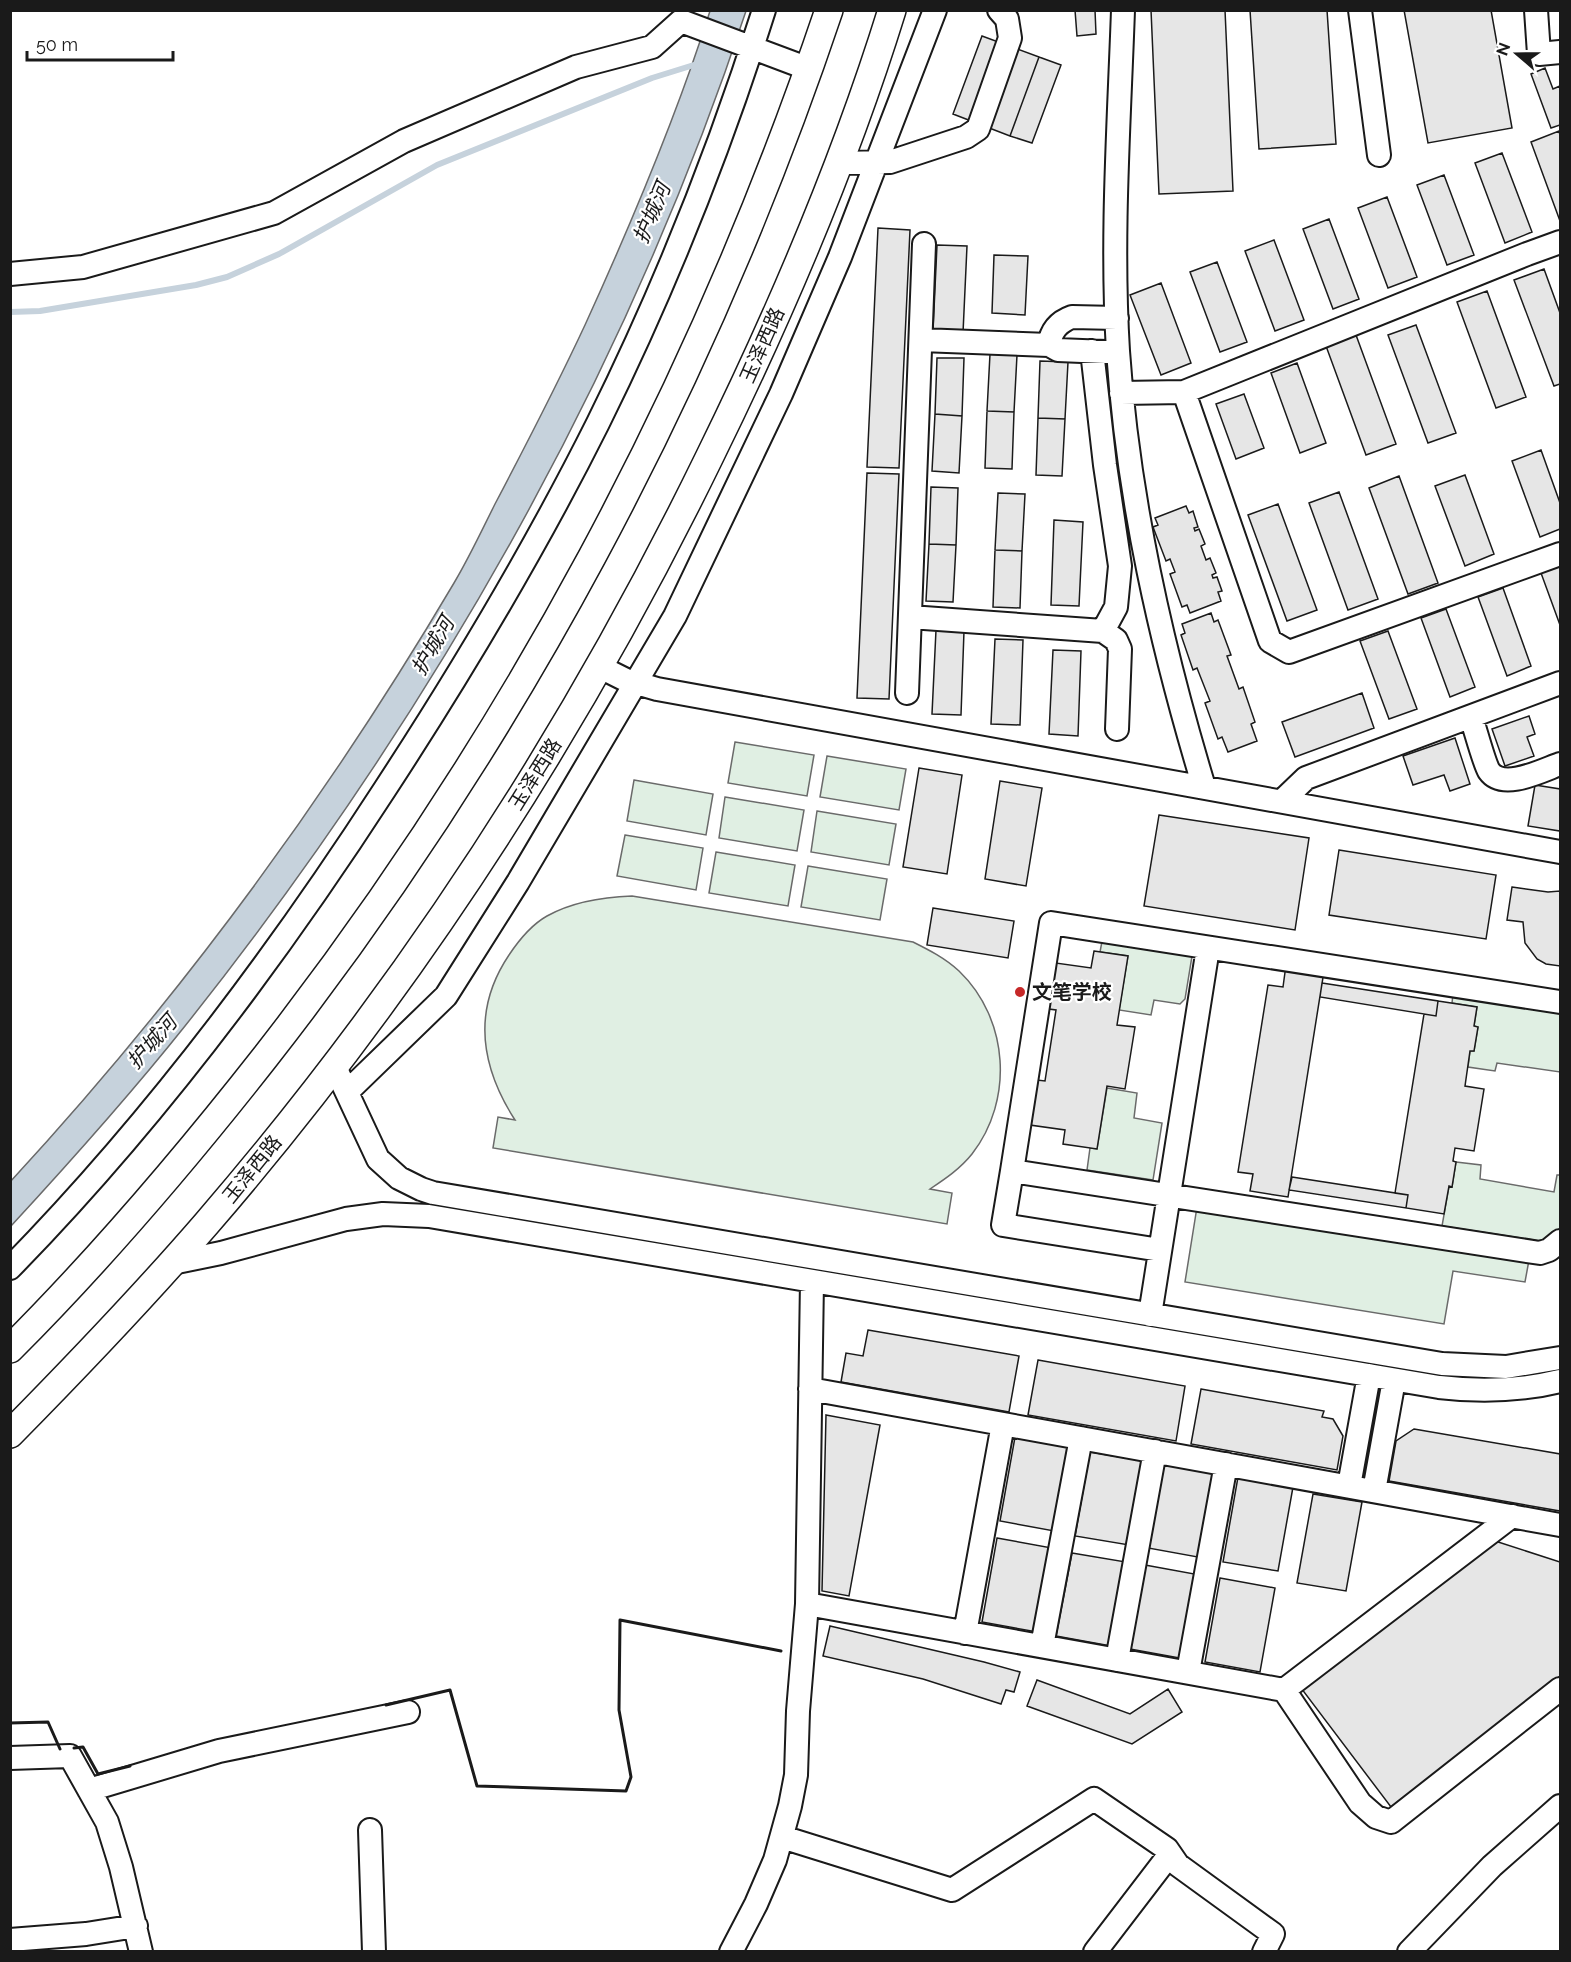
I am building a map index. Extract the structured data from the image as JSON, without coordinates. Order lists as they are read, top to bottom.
{
  "streets": {
    "main road": ["玉泽西路"]
  },
  "water": ["护城河"],
  "places": ["文笔学校"],
  "scale_bar": "50 m",
  "north": "left"
}
